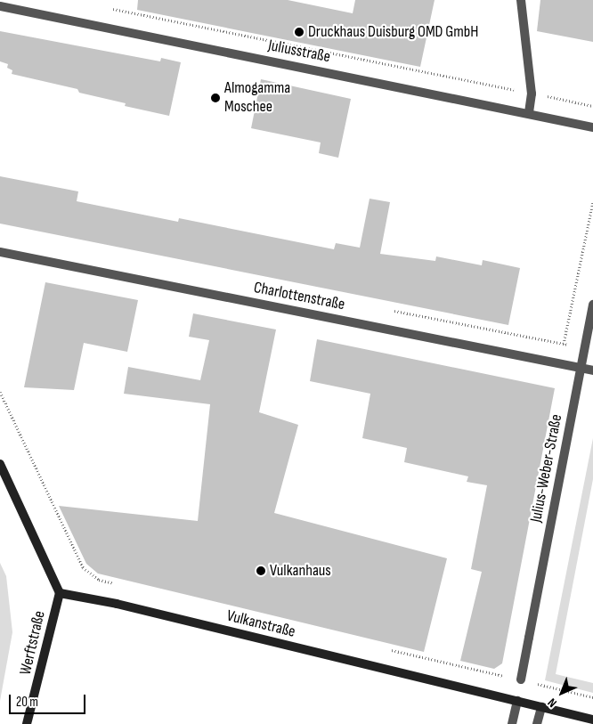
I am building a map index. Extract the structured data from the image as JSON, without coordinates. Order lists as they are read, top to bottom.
{
  "streets": {
    "main road": ["Vulkanstraße", "Werftstraße"],
    "street": ["Juliusstraße", "Charlottenstraße", "Julius-Weber-Straße"]
  },
  "crossings": [
    ["Charlottenstraße", "Julius-Weber-Straße"],
    ["Vulkanstraße", "Werftstraße"]
  ],
  "places": ["Druckhaus Duisburg OMD GmbH", "Almogamma Moschee", "Vulkanhaus"],
  "scale_bar": "20 m",
  "north": "bottom left"
}
